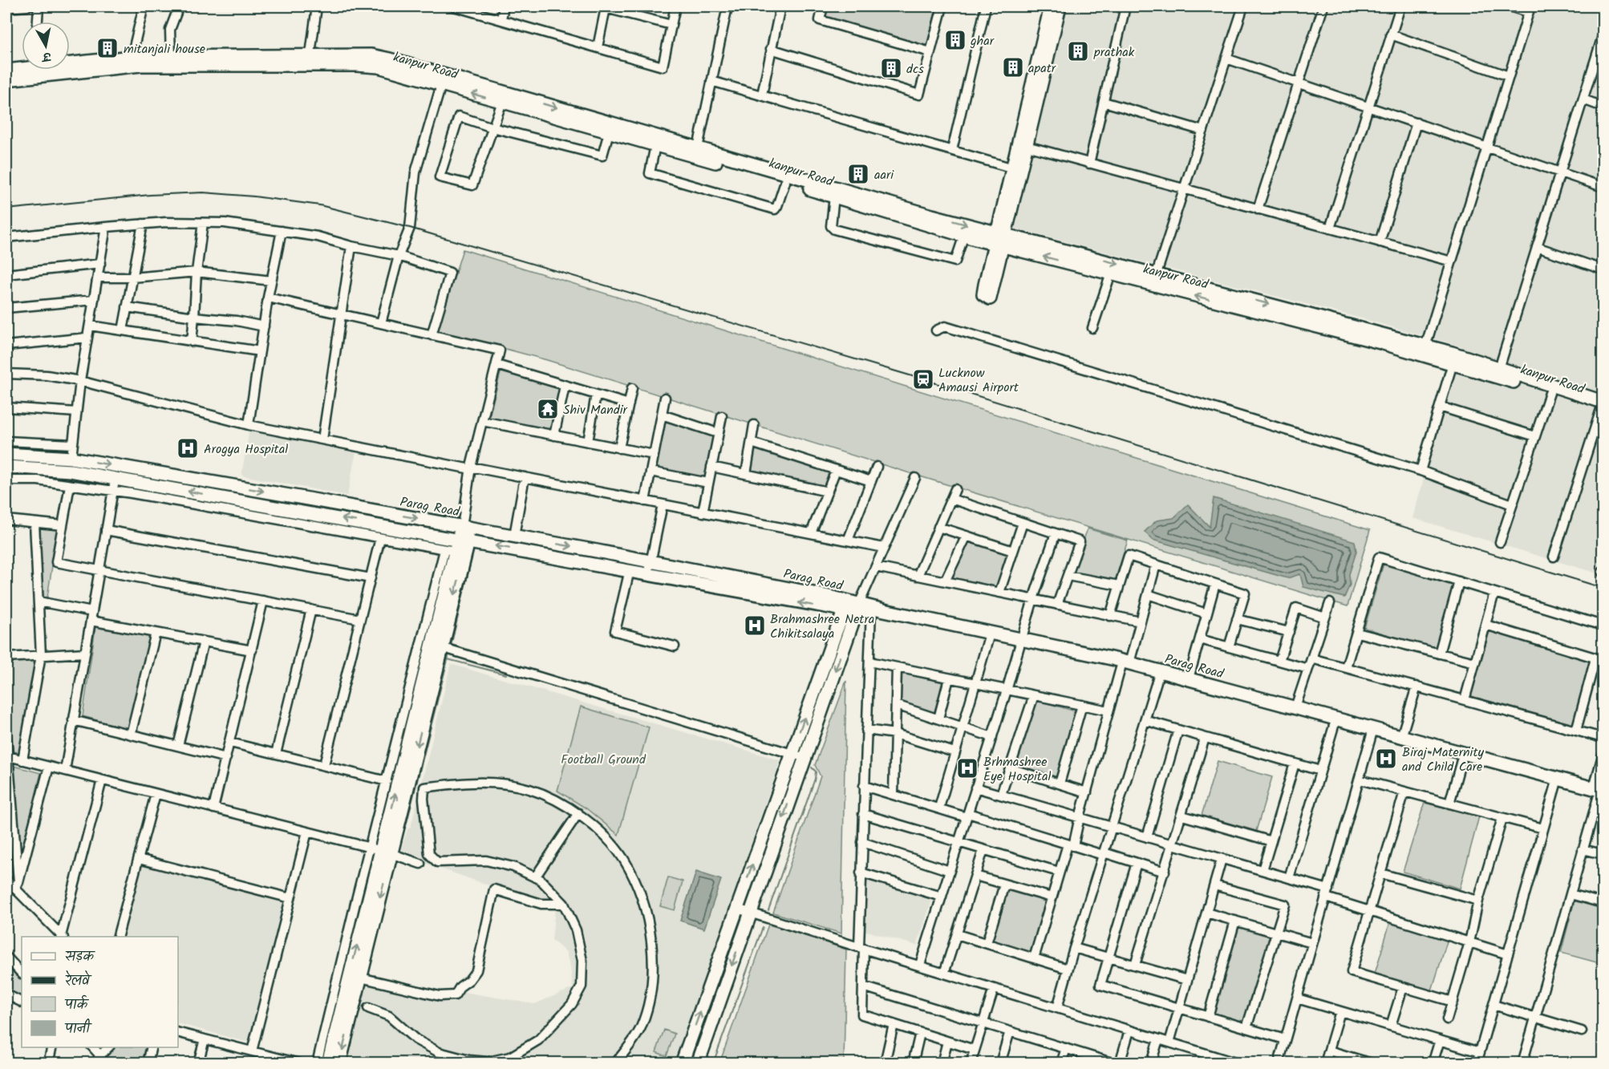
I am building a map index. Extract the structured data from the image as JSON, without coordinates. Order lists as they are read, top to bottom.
{
  "streets": {
    "street": ["kanpur Road", "Parag Road"]
  },
  "parks": ["Football Ground"],
  "places": {
    "building": [
      "ghar",
      "mitanjali house",
      "prathak",
      "apatr",
      "dcs",
      "aari"
    ],
    "station": ["Lucknow Amausi Airport"],
    "temple": ["Shiv Mandir"],
    "hospital": [
      "Arogya Hospital",
      "Brahmashree Netra Chikitsalaya",
      "Biraj Maternity and Child Care",
      "Brhmashree Eye Hospital"
    ]
  },
  "legend": [
    "सड़क",
    "रेलवे",
    "पार्क",
    "पानी"
  ],
  "north": "bottom"
}
